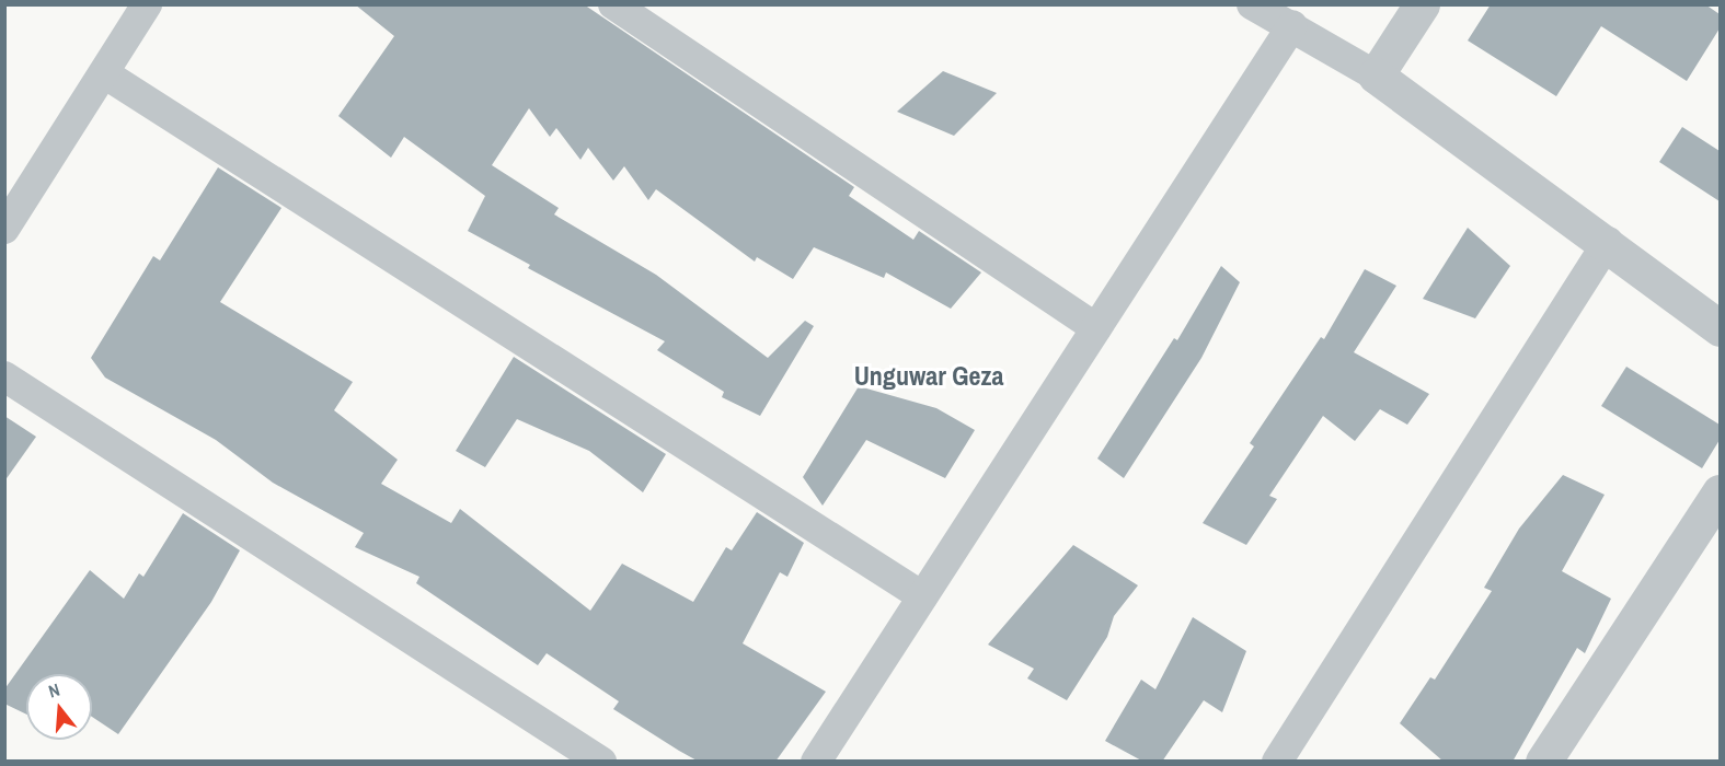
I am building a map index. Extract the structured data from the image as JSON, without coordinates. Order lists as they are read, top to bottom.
{
  "districts": ["Unguwar Geza"],
  "north": "top"
}
